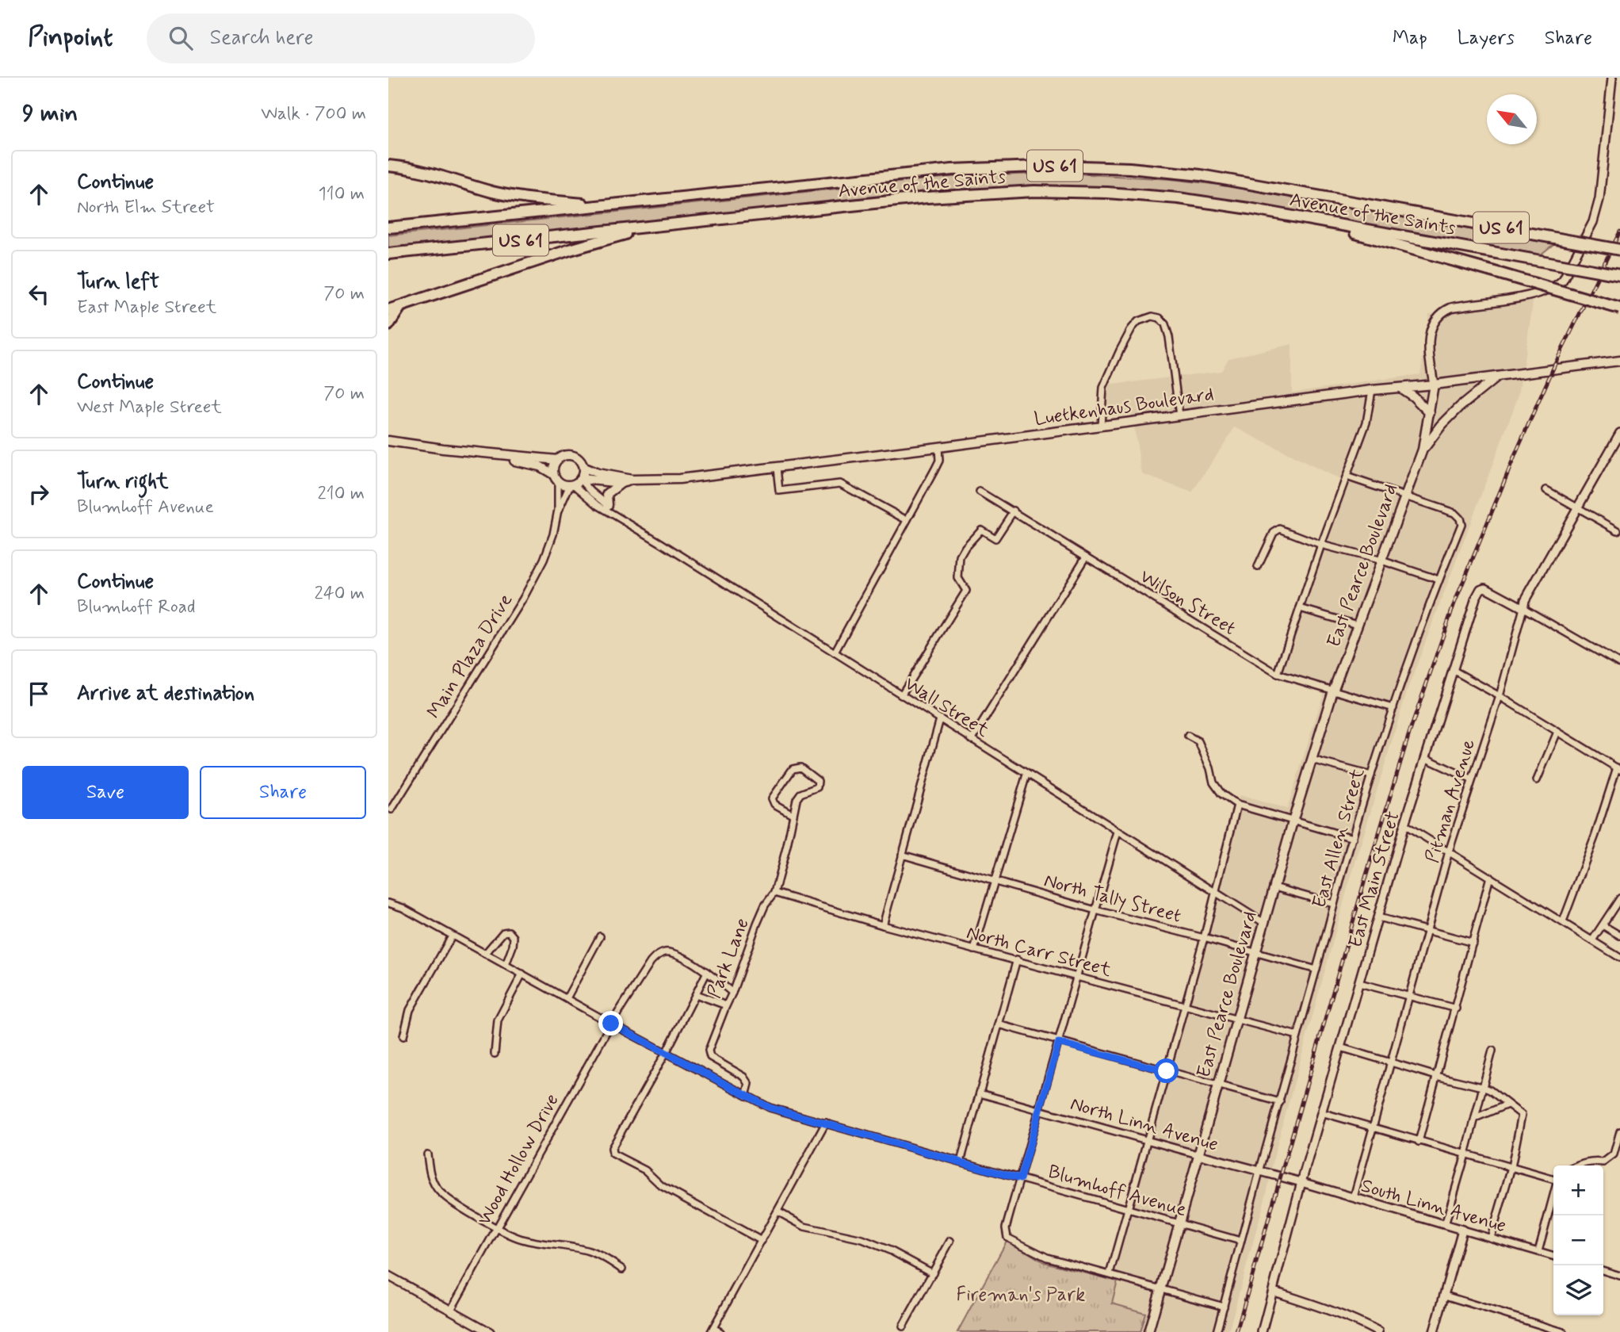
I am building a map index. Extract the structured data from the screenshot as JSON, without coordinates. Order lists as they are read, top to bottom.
{
  "streets": {
    "highway": ["US 61", "Avenue of the Saints"],
    "main road": ["Luetkenhaus Boulevard", "East Pearce Boulevard"],
    "street": [
      "Wilson Street",
      "Main Plaza Drive",
      "Wall Street",
      "Pitman Avenue",
      "East Allen Street",
      "East Main Street",
      "North Tally Street",
      "North Carr Street",
      "Park Lane",
      "North Linn Avenue",
      "Wood Hollow Drive",
      "Blumhoff Avenue",
      "South Linn Avenue"
    ]
  },
  "crossings": [
    ["Luetkenhaus Boulevard", "East Pearce Boulevard"],
    ["Luetkenhaus Boulevard", "Main Plaza Drive"],
    ["Luetkenhaus Boulevard", "Wall Street"],
    ["East Pearce Boulevard", "Wilson Street"],
    ["East Pearce Boulevard", "Wall Street"],
    ["East Pearce Boulevard", "East Allen Street"],
    ["East Pearce Boulevard", "North Tally Street"],
    ["East Pearce Boulevard", "North Carr Street"],
    ["East Pearce Boulevard", "North Linn Avenue"],
    ["East Pearce Boulevard", "Blumhoff Avenue"],
    ["Wilson Street", "East Allen Street"],
    ["Main Plaza Drive", "Wall Street"],
    ["Pitman Avenue", "East Main Street"],
    ["Pitman Avenue", "South Linn Avenue"],
    ["East Allen Street", "North Tally Street"],
    ["East Allen Street", "North Carr Street"],
    ["East Allen Street", "North Linn Avenue"],
    ["East Allen Street", "Blumhoff Avenue"],
    ["East Main Street", "North Linn Avenue"],
    ["East Main Street", "South Linn Avenue"],
    ["North Carr Street", "Park Lane"],
    ["Park Lane", "Wood Hollow Drive"],
    ["Park Lane", "Blumhoff Avenue"],
    ["North Linn Avenue", "South Linn Avenue"],
    ["Wood Hollow Drive", "Blumhoff Avenue"]
  ],
  "parks": ["Fireman's Park"],
  "north": "top left",
  "page": {
    "header": "Pinpoint",
    "search": "Search here",
    "nav": ["Map", "Layers", "Share"],
    "heading": ["9 min", "Walk · 700 m"],
    "list": [
      ["Continue", "North Elm Street", "110 m"],
      ["Turn left", "East Maple Street", "70 m"],
      ["Continue", "West Maple Street", "70 m"],
      ["Turn right", "Blumhoff Avenue", "210 m"],
      ["Continue", "Blumhoff Road", "240 m"],
      "Arrive at destination"
    ],
    "buttons": ["Save", "Share"],
    "map_buttons": ["+", "−"]
  }
}
